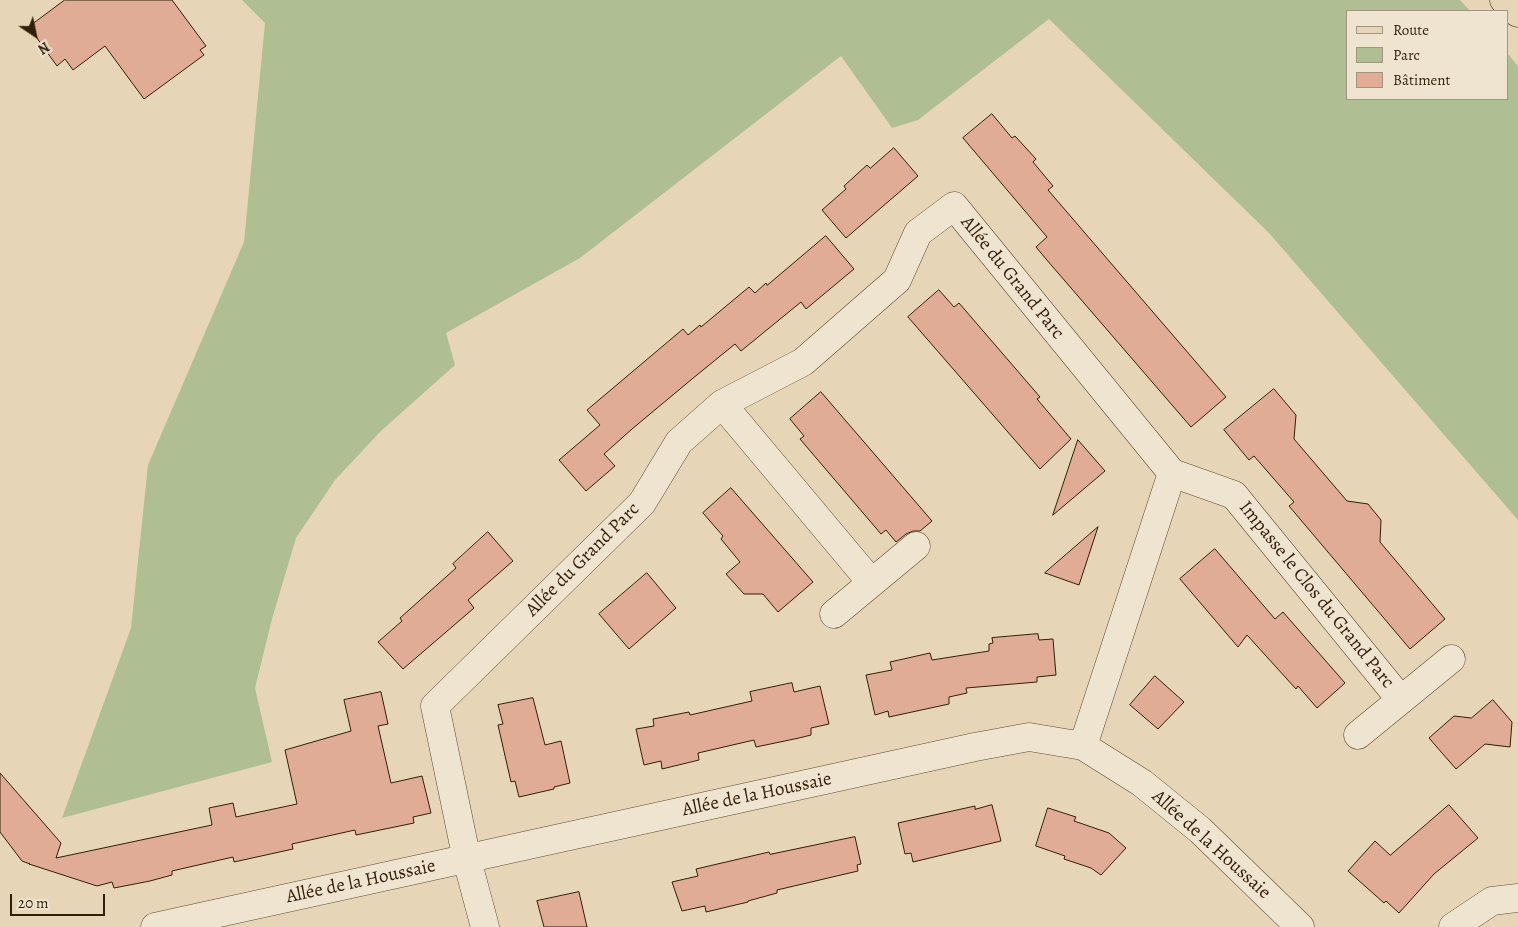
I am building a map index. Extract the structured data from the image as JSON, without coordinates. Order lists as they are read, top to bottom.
{
  "streets": {
    "street": ["Allée du Grand Parc", "Impasse le Clos du Grand Parc", "Allée de la Houssaie"]
  },
  "crossings": [
    ["Allée du Grand Parc", "Impasse le Clos du Grand Parc"],
    ["Allée du Grand Parc", "Allée de la Houssaie"]
  ],
  "legend": ["Route", "Parc", "Bâtiment"],
  "scale_bar": "20 m",
  "north": "bottom right"
}
